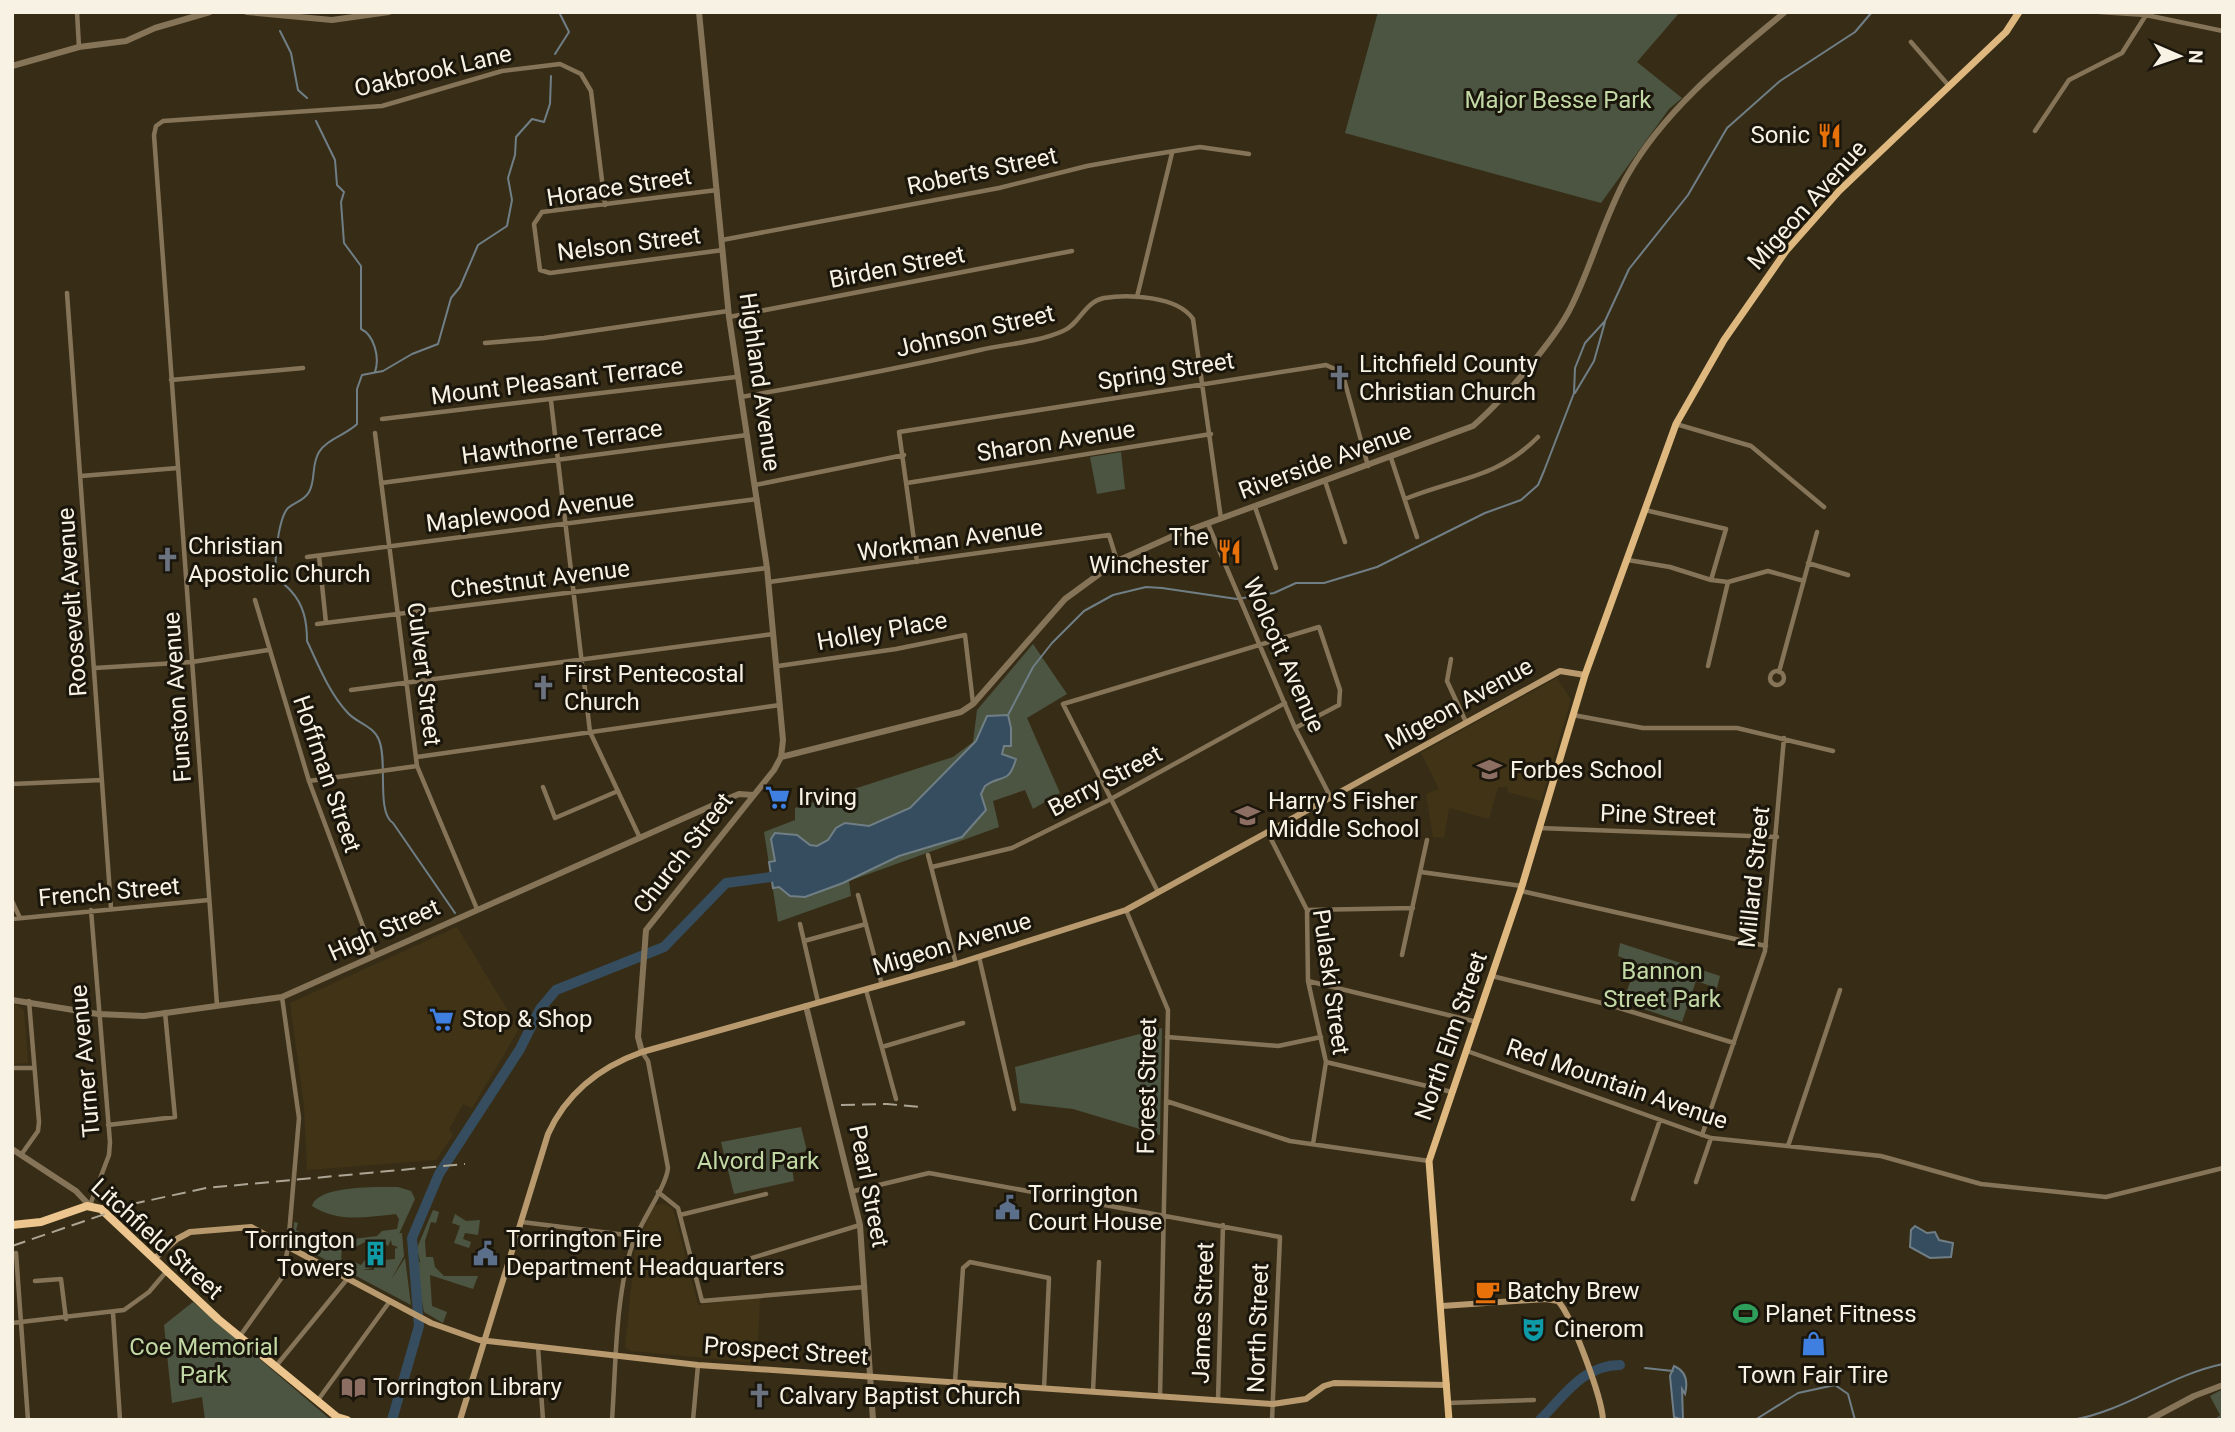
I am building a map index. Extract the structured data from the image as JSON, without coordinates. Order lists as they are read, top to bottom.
{
  "streets": {
    "highway": ["Litchfield Street"],
    "main road": ["Migeon Avenue", "North Elm Street", "Prospect Street"],
    "street": [
      "Oakbrook Lane",
      "Roberts Street",
      "Horace Street",
      "Nelson Street",
      "Birden Street",
      "Johnson Street",
      "Spring Street",
      "Mount Pleasant Terrace",
      "Highland Avenue",
      "Sharon Avenue",
      "Hawthorne Terrace",
      "Riverside Avenue",
      "Maplewood Avenue",
      "Workman Avenue",
      "Chestnut Avenue",
      "Roosevelt Avenue",
      "Holley Place",
      "Wolcott Avenue",
      "Culvert Street",
      "Funston Avenue",
      "Hoffman Street",
      "Berry Street",
      "Pine Street",
      "Church Street",
      "Millard Street",
      "French Street",
      "High Street",
      "Pulaski Street",
      "Turner Avenue",
      "Red Mountain Avenue",
      "Forest Street",
      "Pearl Street",
      "James Street",
      "North Street"
    ]
  },
  "crossings": [
    ["Oakbrook Lane", "Horace Street"],
    ["Oakbrook Lane", "Funston Avenue"],
    ["Roberts Street", "Highland Avenue"],
    ["Horace Street", "Nelson Street"],
    ["Horace Street", "Highland Avenue"],
    ["Migeon Avenue", "Wolcott Avenue"],
    ["Migeon Avenue", "Church Street"],
    ["Migeon Avenue", "Pulaski Street"],
    ["Migeon Avenue", "North Elm Street"],
    ["Migeon Avenue", "Forest Street"],
    ["Migeon Avenue", "Pearl Street"],
    ["Migeon Avenue", "Prospect Street"],
    ["Nelson Street", "Highland Avenue"],
    ["Birden Street", "Highland Avenue"],
    ["Johnson Street", "Spring Street"],
    ["Johnson Street", "Highland Avenue"],
    ["Spring Street", "Riverside Avenue"],
    ["Mount Pleasant Terrace", "Highland Avenue"],
    ["Highland Avenue", "Hawthorne Terrace"],
    ["Highland Avenue", "Riverside Avenue"],
    ["Highland Avenue", "Maplewood Avenue"],
    ["Highland Avenue", "Workman Avenue"],
    ["Highland Avenue", "Chestnut Avenue"],
    ["Highland Avenue", "Holley Place"],
    ["Highland Avenue", "Church Street"],
    ["Hawthorne Terrace", "Culvert Street"],
    ["Riverside Avenue", "Workman Avenue"],
    ["Riverside Avenue", "Holley Place"],
    ["Riverside Avenue", "Wolcott Avenue"],
    ["Riverside Avenue", "Church Street"],
    ["Maplewood Avenue", "Culvert Street"],
    ["Chestnut Avenue", "Culvert Street"],
    ["Roosevelt Avenue", "French Street"],
    ["Wolcott Avenue", "Berry Street"],
    ["Culvert Street", "High Street"],
    ["Funston Avenue", "French Street"],
    ["Funston Avenue", "High Street"],
    ["Hoffman Street", "High Street"],
    ["Pine Street", "Millard Street"],
    ["Pine Street", "North Elm Street"],
    ["Church Street", "High Street"],
    ["Church Street", "Prospect Street"],
    ["Millard Street", "Red Mountain Avenue"],
    ["French Street", "Turner Avenue"],
    ["High Street", "Turner Avenue"],
    ["North Elm Street", "Red Mountain Avenue"],
    ["North Elm Street", "Prospect Street"],
    ["Turner Avenue", "Litchfield Street"],
    ["Forest Street", "Prospect Street"],
    ["Pearl Street", "Prospect Street"],
    ["Litchfield Street", "Prospect Street"],
    ["James Street", "North Street"],
    ["James Street", "Prospect Street"],
    ["North Street", "Prospect Street"]
  ],
  "parks": [
    "Major Besse Park",
    "Bannon Street Park",
    "Alvord Park",
    "Coe Memorial Park"
  ],
  "places": {
    "restaurant": ["Sonic", "The Winchester"],
    "church": [
      "Litchfield County Christian Church",
      "Christian Apostolic Church",
      "First Pentecostal Church",
      "Calvary Baptist Church"
    ],
    "school or university": ["Forbes School", "Harry S Fisher Middle School"],
    "supermarket": ["Irving", "Stop & Shop"],
    "public building": ["Torrington Court House", "Torrington Fire Department Headquarters"],
    "building": ["Torrington Towers"],
    "cafe": ["Batchy Brew"],
    "sports": ["Planet Fitness"],
    "theatre": ["Cinerom"],
    "shop": ["Town Fair Tire"],
    "library": ["Torrington Library"]
  },
  "north": "right"
}
